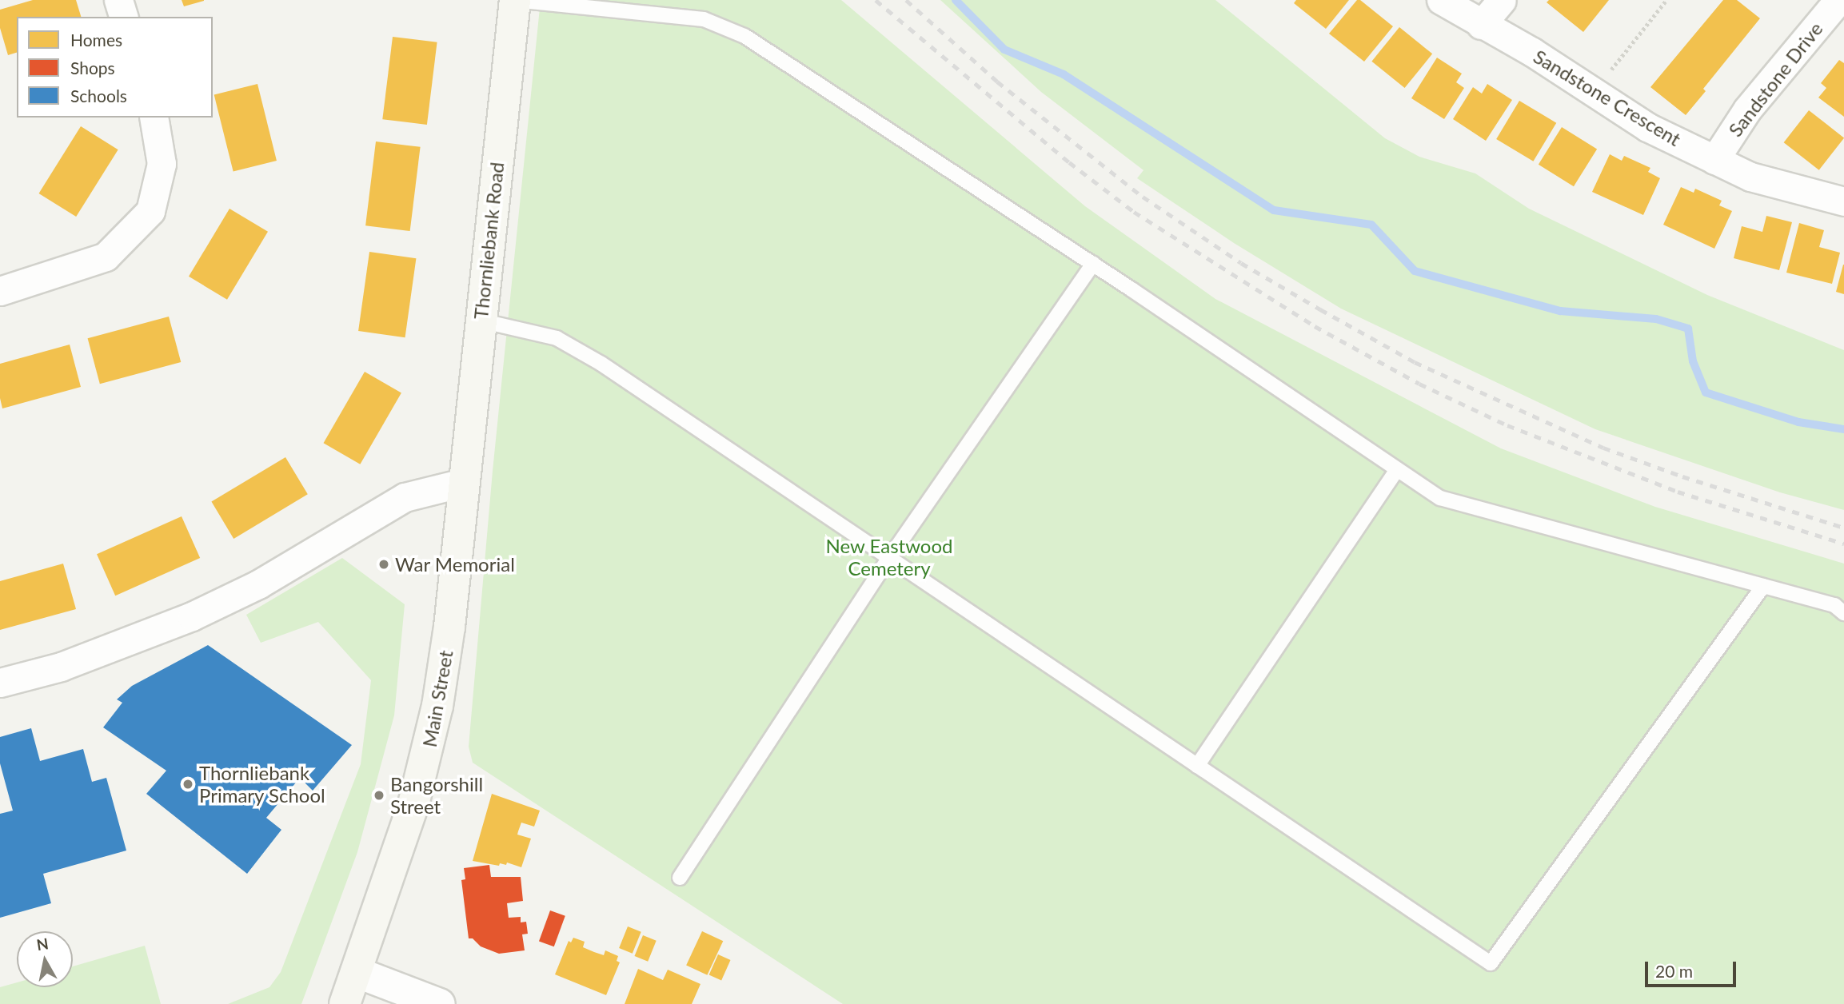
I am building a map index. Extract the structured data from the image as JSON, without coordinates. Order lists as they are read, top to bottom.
{
  "streets": {
    "main road": ["Thornliebank Road", "Main Street"],
    "street": ["Sandstone Drive", "Sandstone Crescent"]
  },
  "crossings": [
    ["Sandstone Drive", "Sandstone Crescent"],
    ["Thornliebank Road", "Main Street"]
  ],
  "parks": ["New Eastwood Cemetery"],
  "places": ["War Memorial", "Thornliebank Primary School", "Bangorshill Street"],
  "legend": ["Homes", "Shops", "Schools"],
  "scale_bar": "20 m",
  "north": "top"
}
